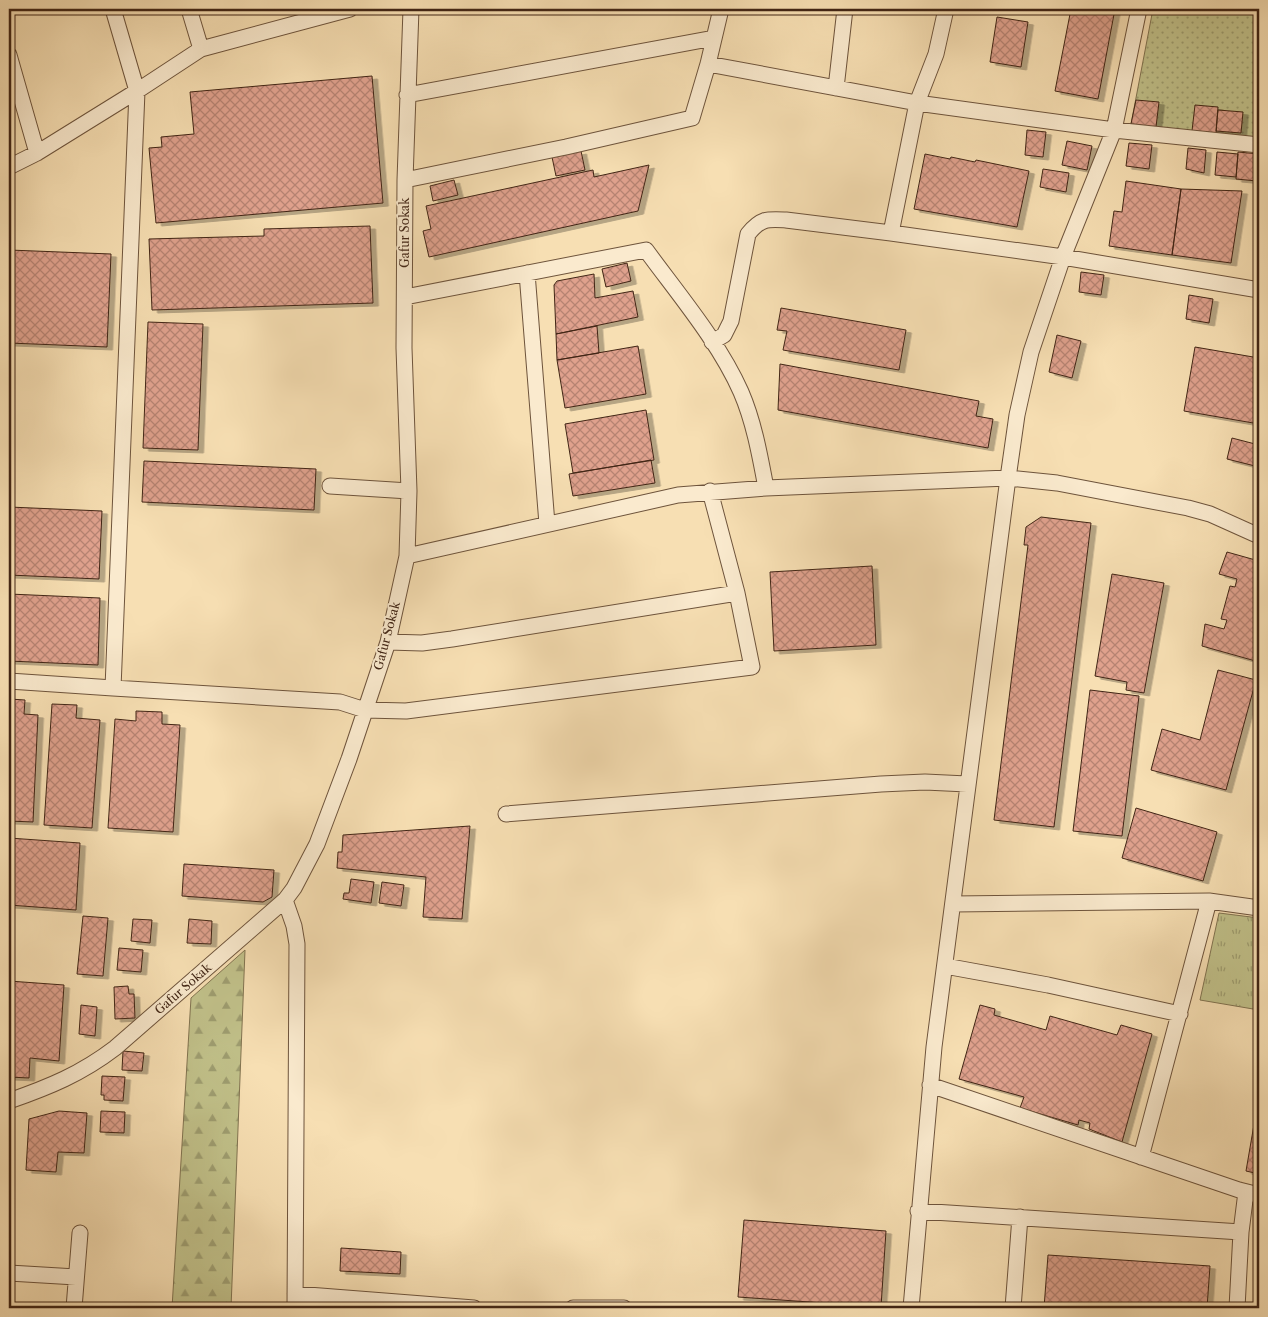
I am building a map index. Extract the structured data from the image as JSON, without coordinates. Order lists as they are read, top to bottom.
{
  "streets": {
    "street": ["Gafur Sokak"]
  }
}
